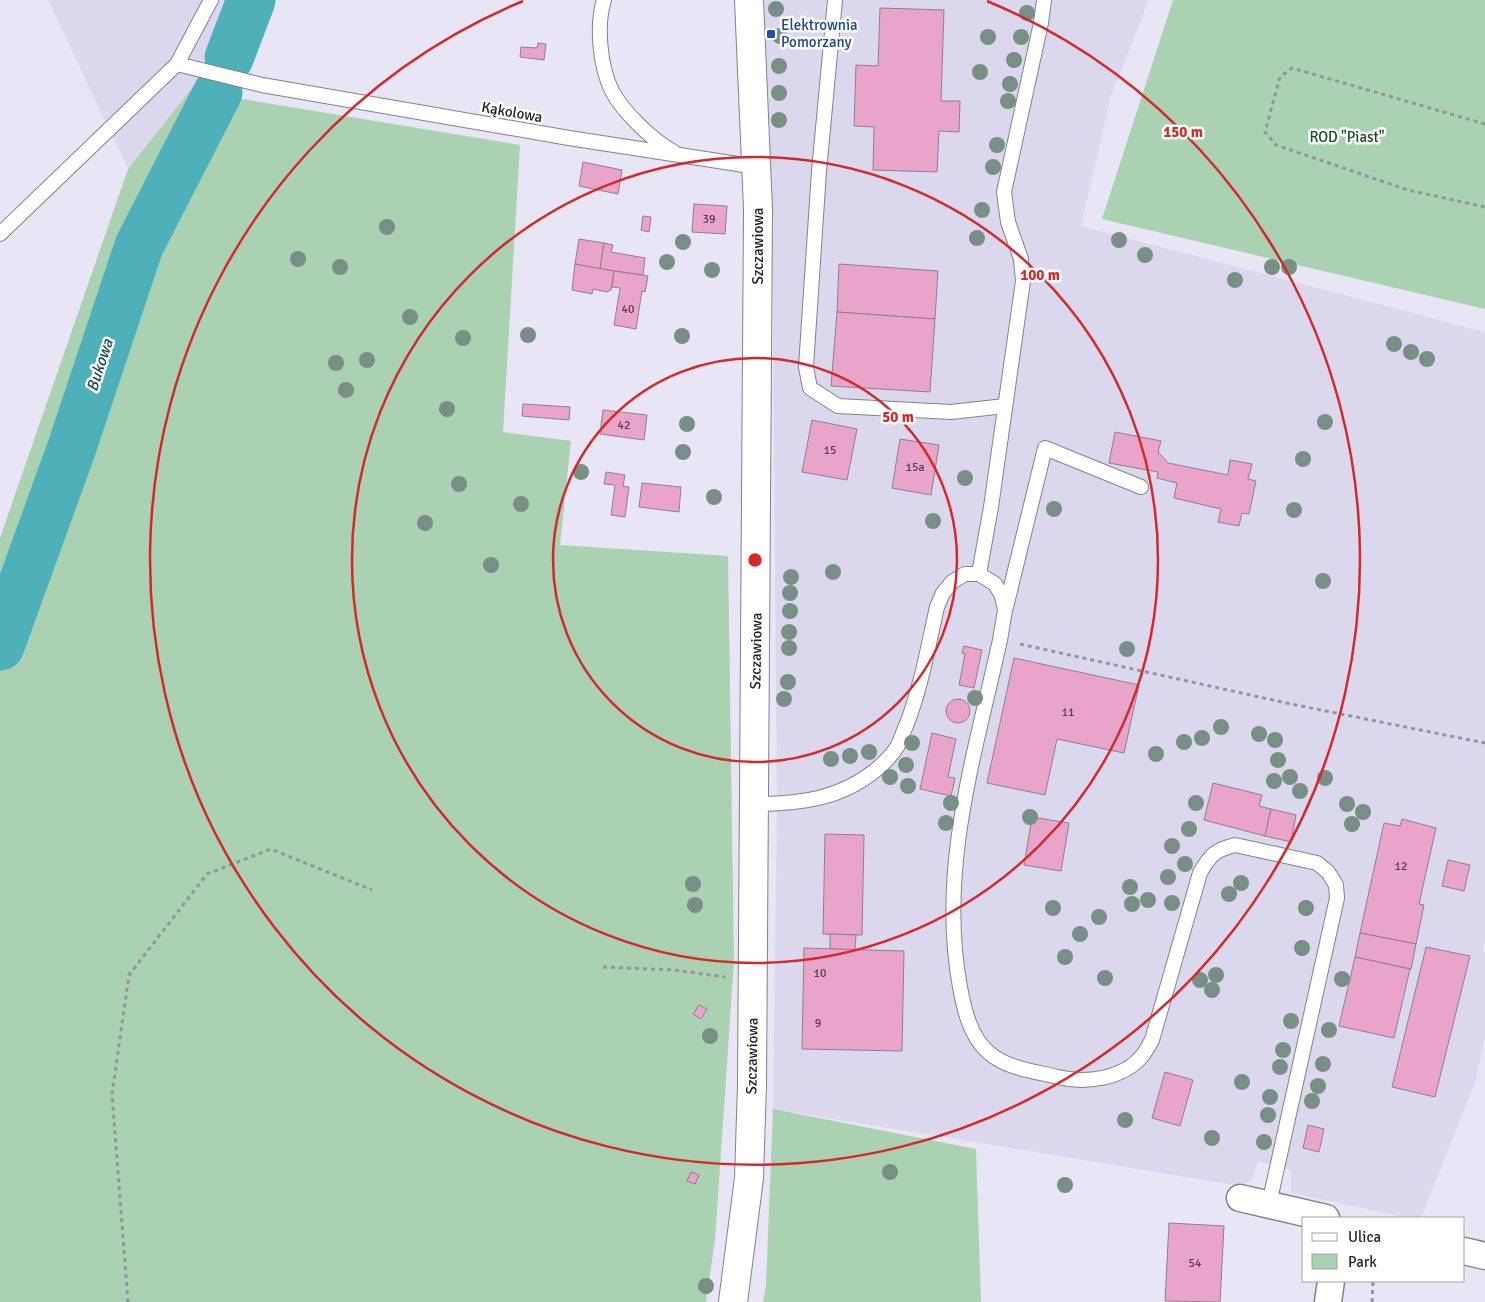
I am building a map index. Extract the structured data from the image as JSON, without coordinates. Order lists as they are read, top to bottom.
{
  "streets": {
    "street": ["Szczawiowa"],
    "lane": ["Kąkolowa"]
  },
  "crossings": [
    ["Kąkolowa", "Szczawiowa"]
  ],
  "water": ["Bukowa"],
  "parks": ["ROD \"Piast\""],
  "places": {
    "transit": ["Elektrownia Pomorzany"]
  },
  "house_numbers": [
    "39",
    "40",
    "42",
    "15",
    "15a",
    "11",
    "12",
    "10",
    "9",
    "54"
  ],
  "legend": ["Ulica", "Park"],
  "rings": ["150 m", "100 m", "50 m"]
}
